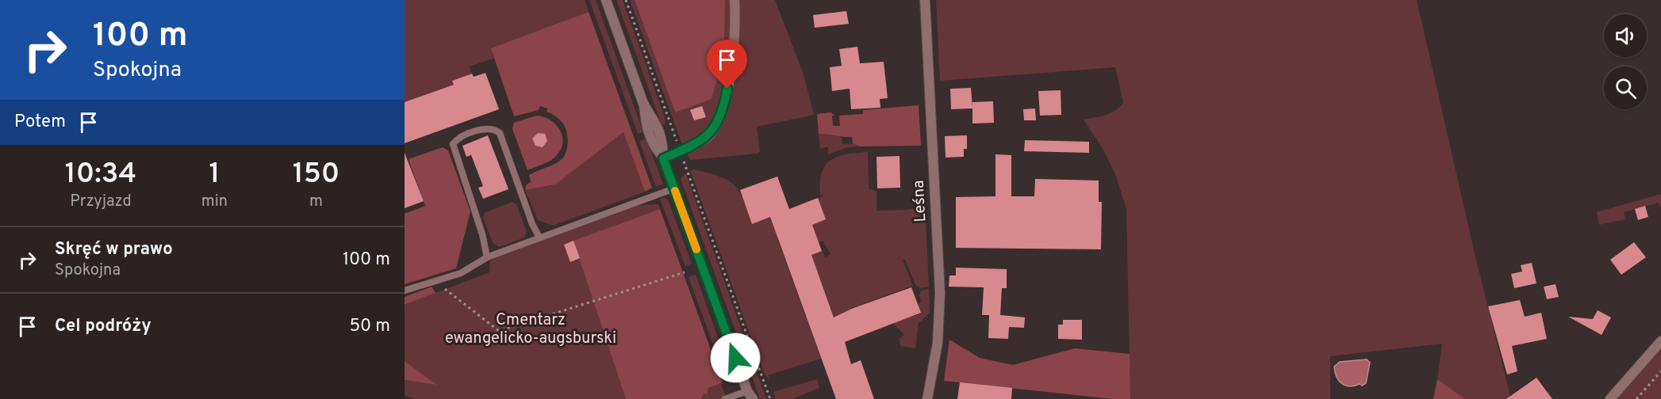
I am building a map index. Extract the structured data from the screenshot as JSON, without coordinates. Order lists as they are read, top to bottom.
{
  "streets": {
    "street": ["Leśna"]
  },
  "parks": ["Cmentarz ewangelicko-augsburski"],
  "page": {
    "turn": ["100 m", "Spokojna"],
    "then": "Potem",
    "eta": [
      "10:34",
      "Przyjazd",
      "1",
      "min",
      "150",
      "m"
    ],
    "list": [
      {
        "name": "Skręć w prawo",
        "note": "Spokojna",
        "value": "100 m"
      },
      {
        "name": "Cel podróży",
        "value": "50 m"
      }
    ]
  }
}
